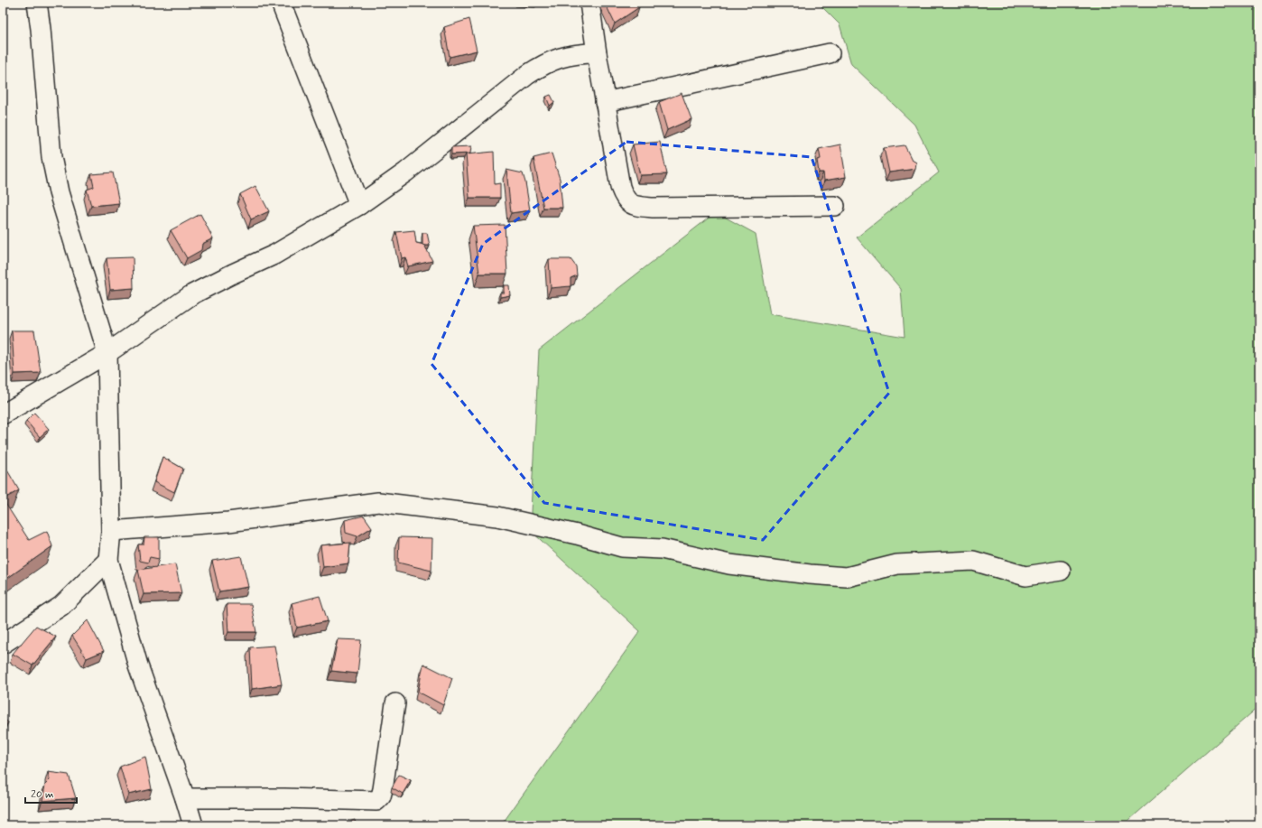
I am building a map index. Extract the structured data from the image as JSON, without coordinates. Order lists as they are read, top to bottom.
{
  "scale_bar": "20 m"
}
